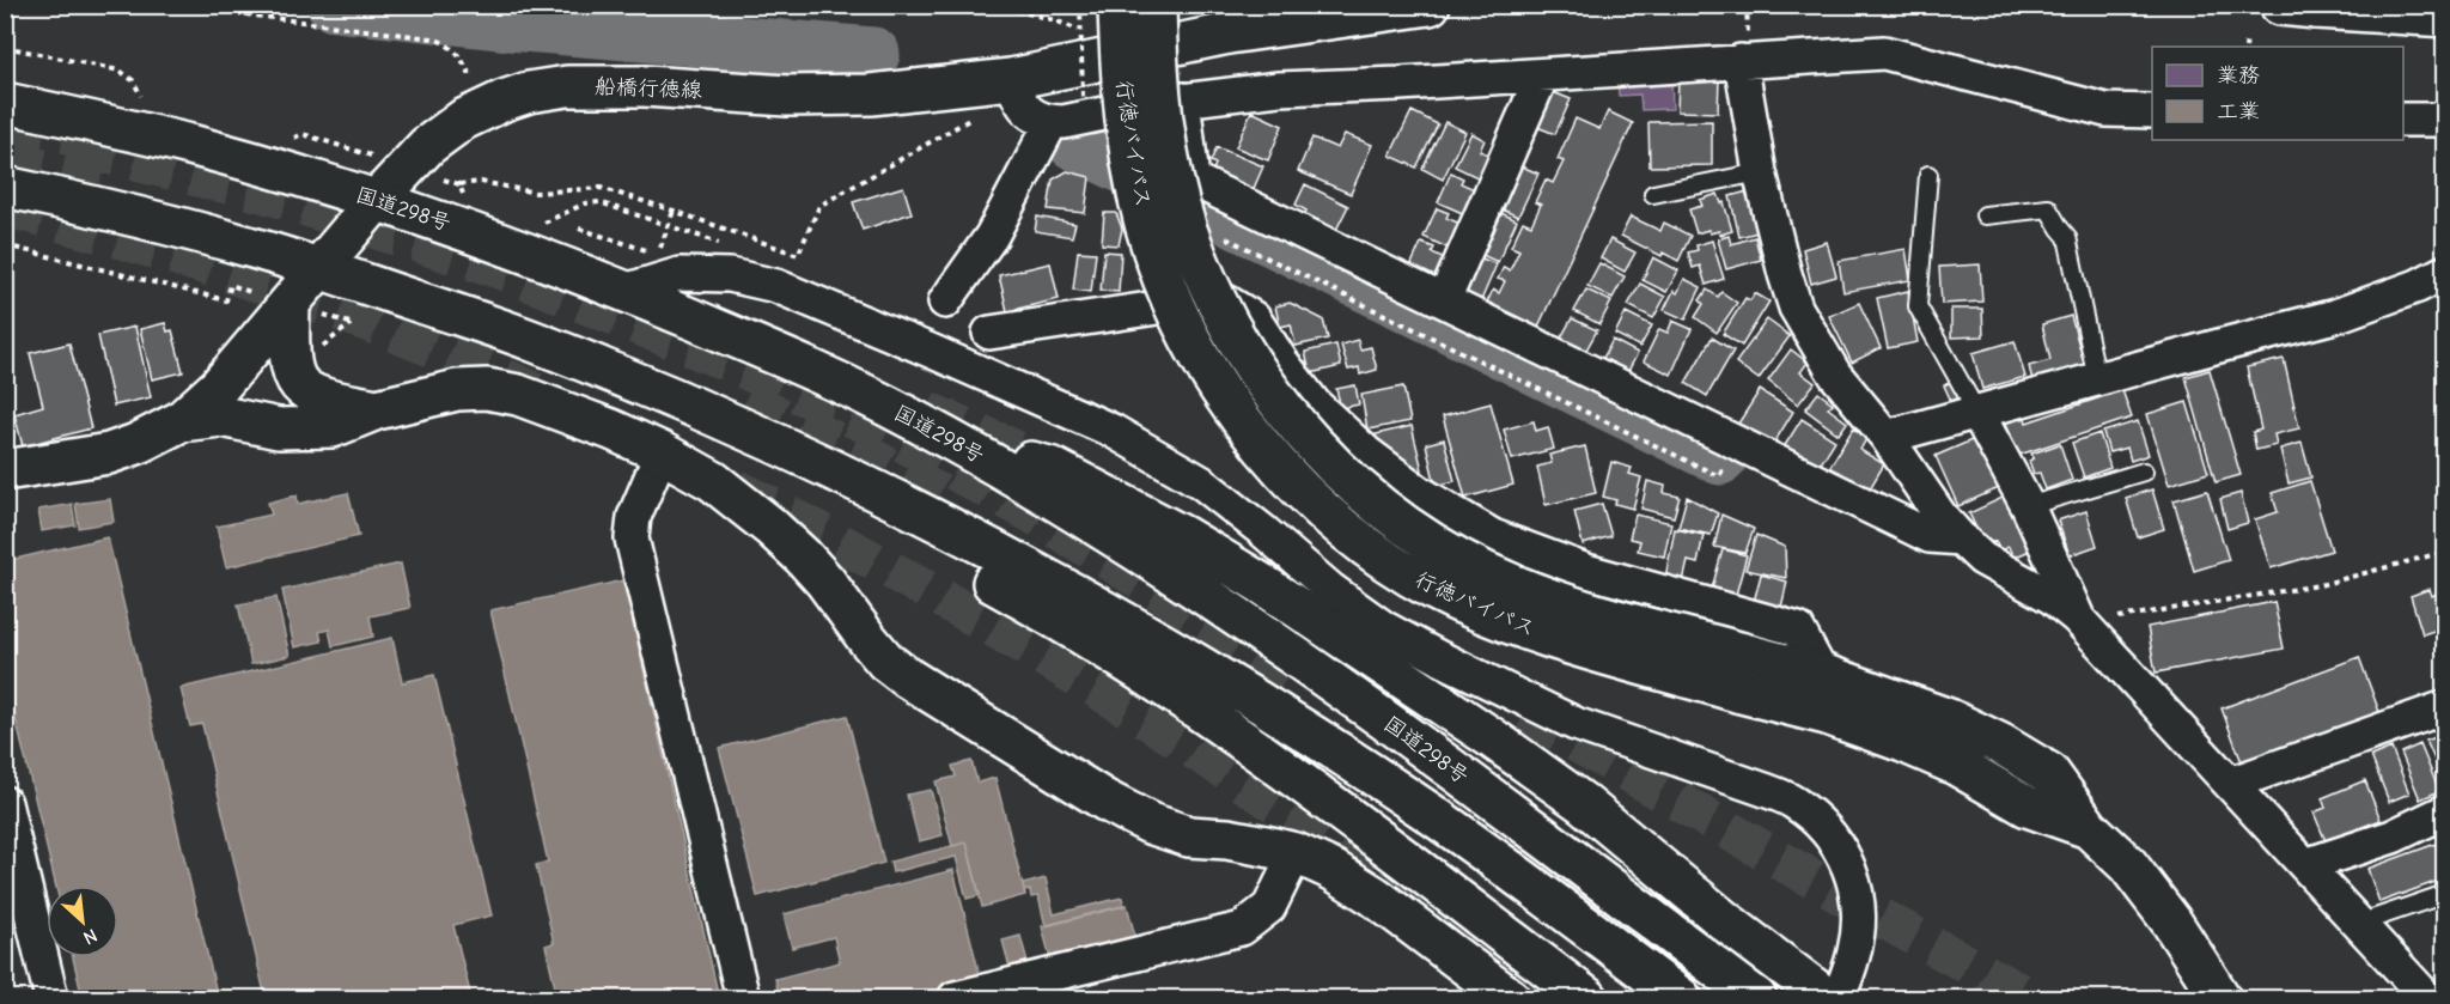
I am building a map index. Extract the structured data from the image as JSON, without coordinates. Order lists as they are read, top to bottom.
{
  "streets": {
    "main road": ["船橋行徳線", "行徳バイパス", "国道298号"]
  },
  "crossings": [
    ["船橋行徳線", "国道298号"]
  ],
  "legend": ["業務", "工業"],
  "north": "bottom right"
}
